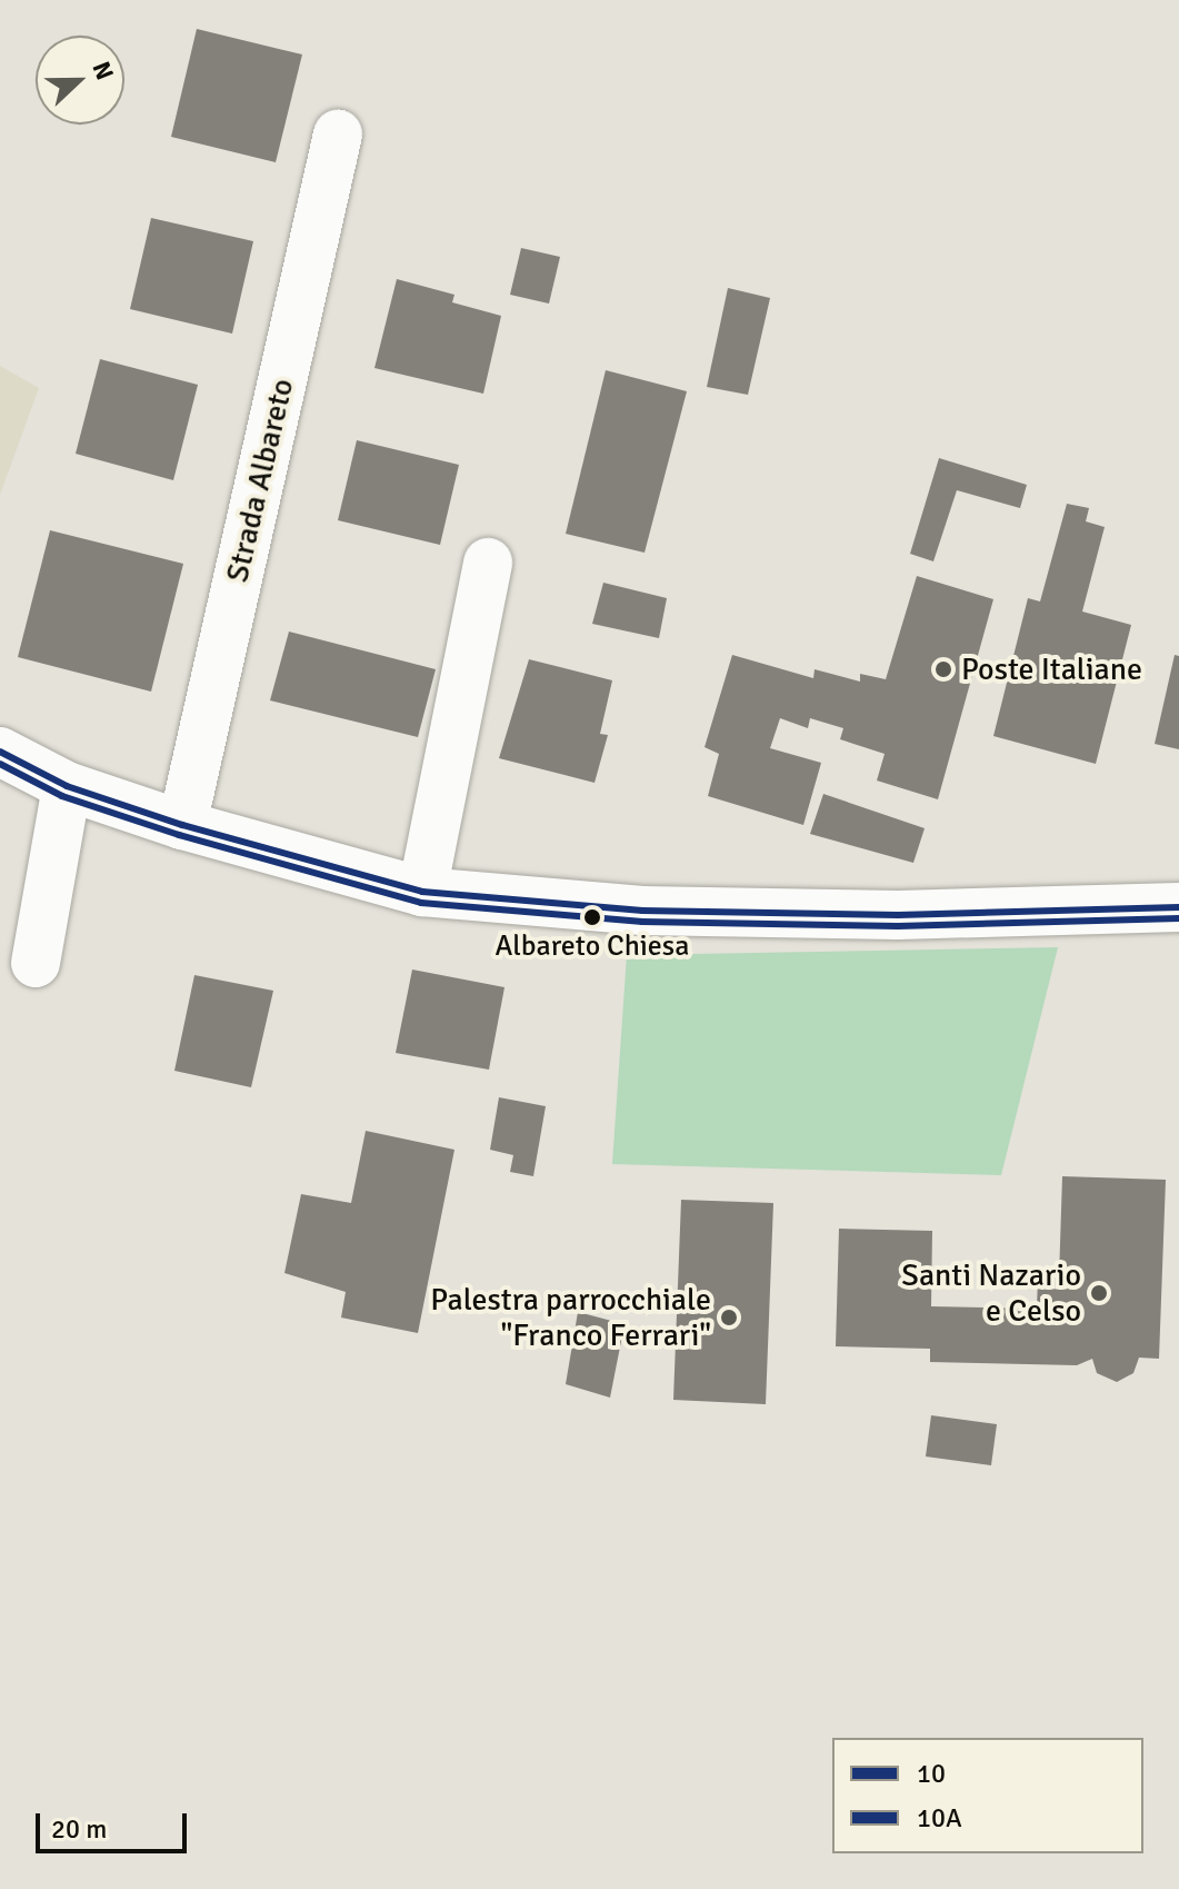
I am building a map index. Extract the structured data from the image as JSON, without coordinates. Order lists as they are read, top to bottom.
{
  "streets": {
    "street": ["Strada Albareto"]
  },
  "places": [
    "Poste Italiane",
    "Albareto Chiesa",
    "Santi Nazario e Celso",
    "Palestra parrocchiale \"Franco Ferrari\""
  ],
  "lines": ["transit line 10", "transit line 10A"],
  "legend": ["10", "10A"],
  "scale_bar": "20 m",
  "north": "right"
}
